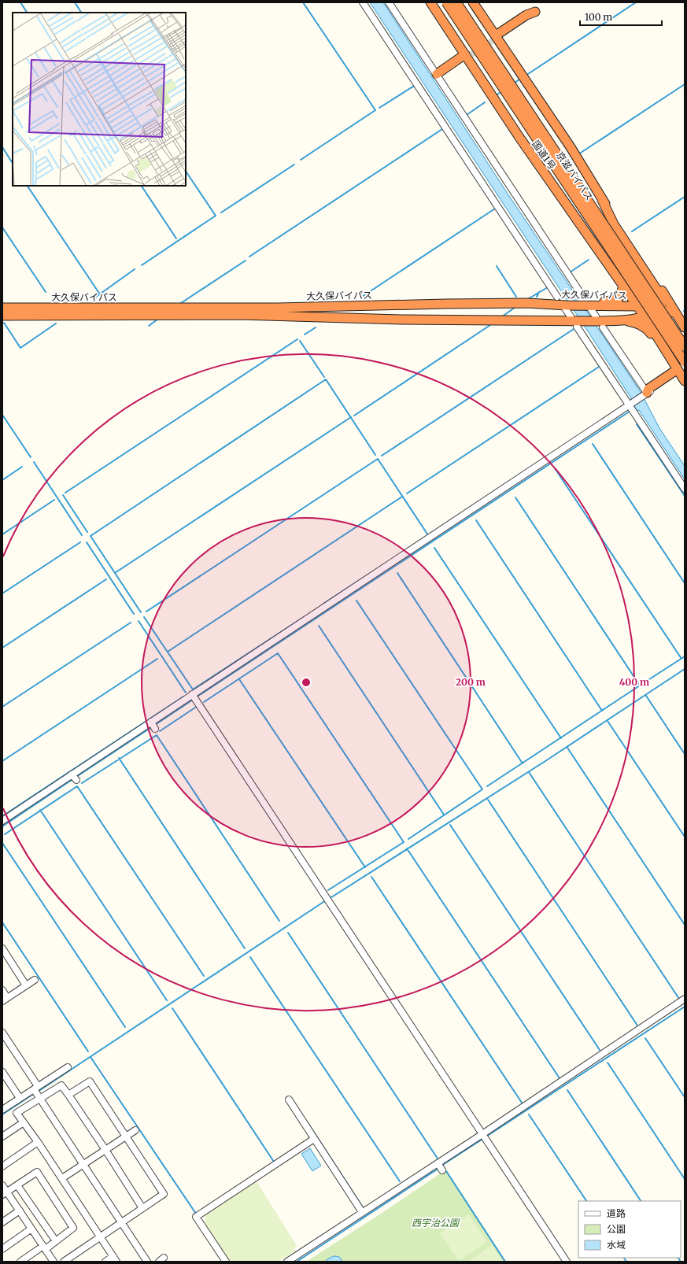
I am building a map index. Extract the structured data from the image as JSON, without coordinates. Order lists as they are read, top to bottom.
{
  "streets": {
    "highway": ["国道1号", "京滋バイパス", "大久保バイパス"]
  },
  "crossings": [
    ["国道1号", "大久保バイパス"]
  ],
  "parks": ["西宇治公園"],
  "legend": ["道路", "公園", "水域"],
  "scale_bar": "100 m",
  "rings": ["200 m", "400 m"]
}
